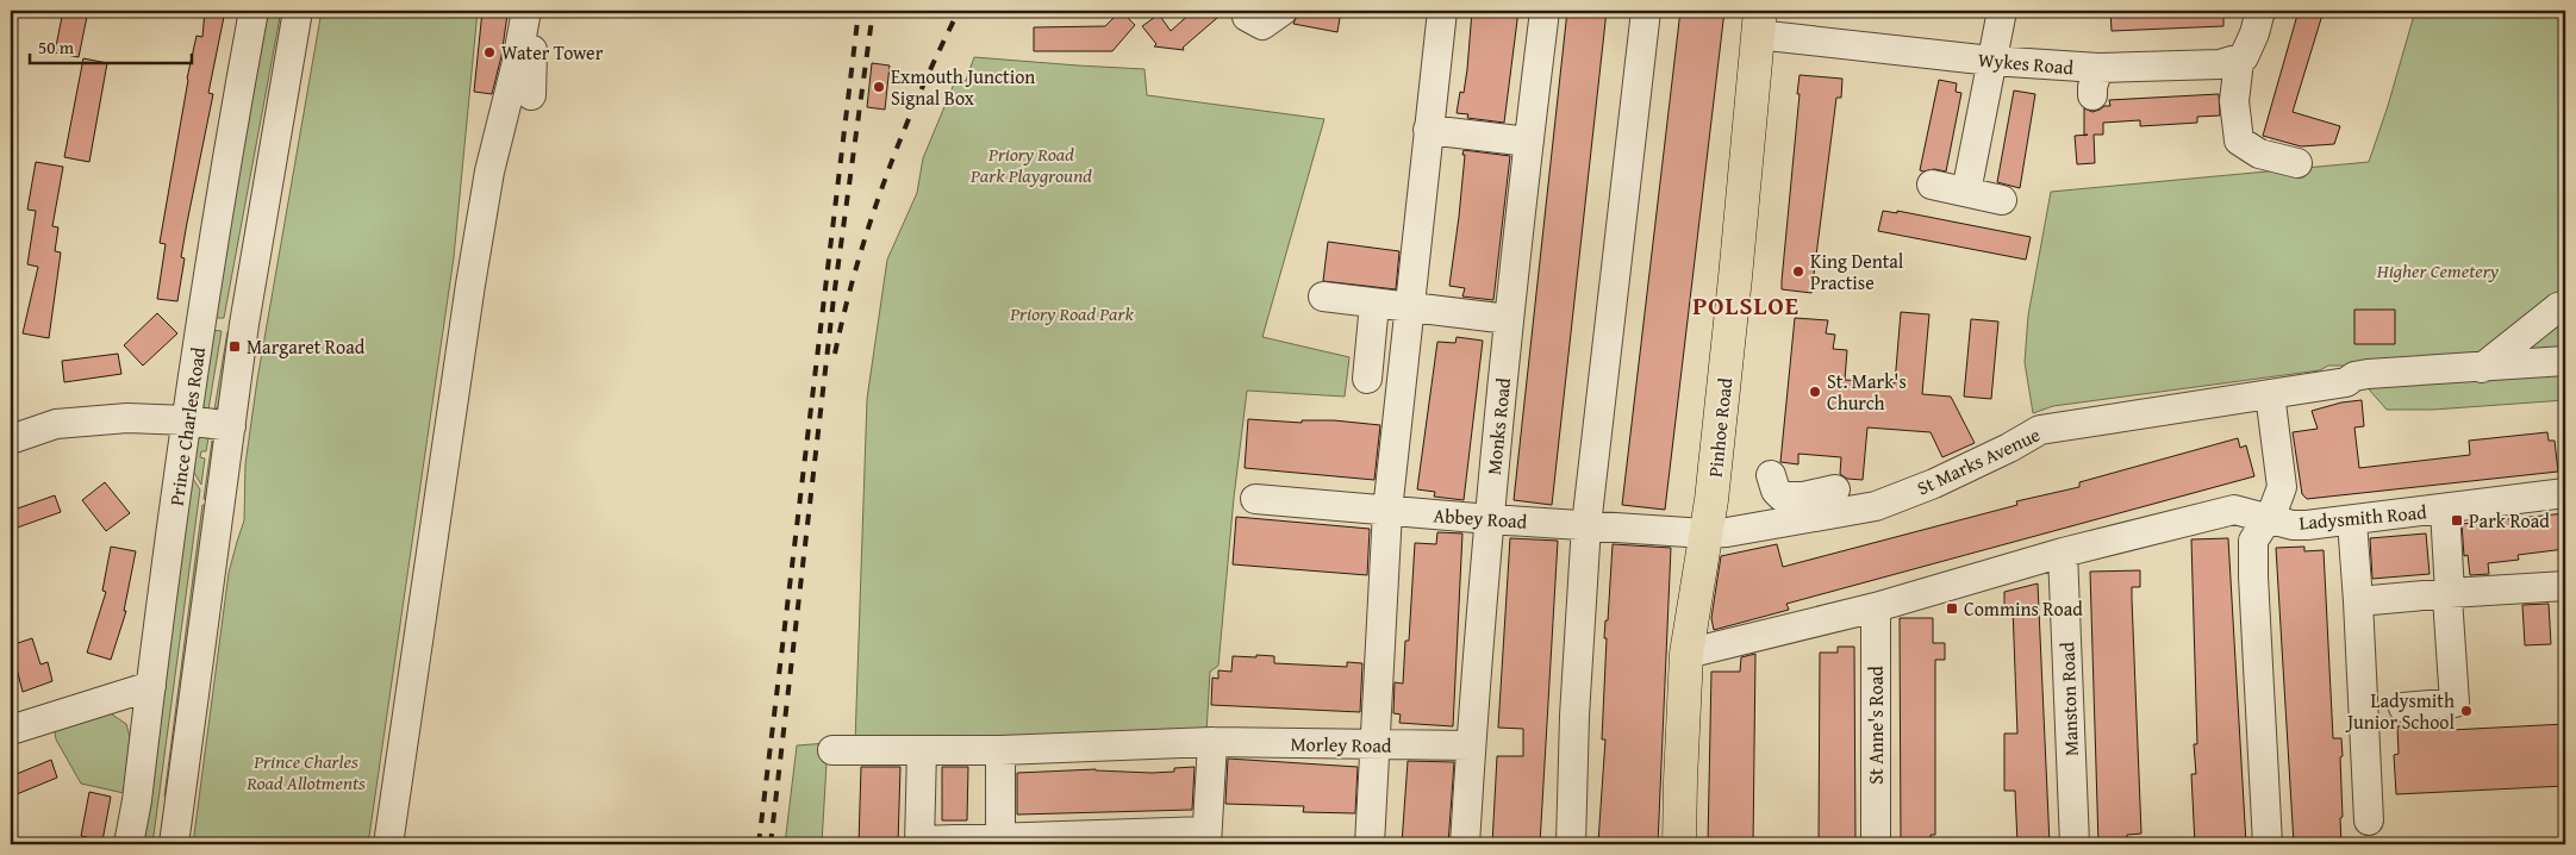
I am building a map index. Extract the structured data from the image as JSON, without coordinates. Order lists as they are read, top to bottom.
{
  "streets": {
    "main road": ["Pinhoe Road"],
    "street": [
      "Wykes Road",
      "Prince Charles Road",
      "Monks Road",
      "St Marks Avenue",
      "Ladysmith Road",
      "Abbey Road",
      "Manston Road",
      "St Anne's Road",
      "Morley Road"
    ]
  },
  "crossings": [
    ["Wykes Road", "Pinhoe Road"],
    ["Monks Road", "Abbey Road"],
    ["Monks Road", "Morley Road"],
    ["Pinhoe Road", "St Marks Avenue"],
    ["Pinhoe Road", "Abbey Road"],
    ["St Marks Avenue", "Abbey Road"]
  ],
  "districts": ["POLSLOE"],
  "parks": [
    "Priory Road Park Playground",
    "Higher Cemetery",
    "Priory Road Park",
    "Prince Charles Road Allotments"
  ],
  "places": {
    "other": [
      "Water Tower",
      "Exmouth Junction Signal Box",
      "King Dental Practise",
      "St. Mark's Church",
      "Ladysmith Junior School"
    ],
    "transit": ["Margaret Road", "Park Road", "Commins Road"]
  },
  "scale_bar": "50 m"
}
